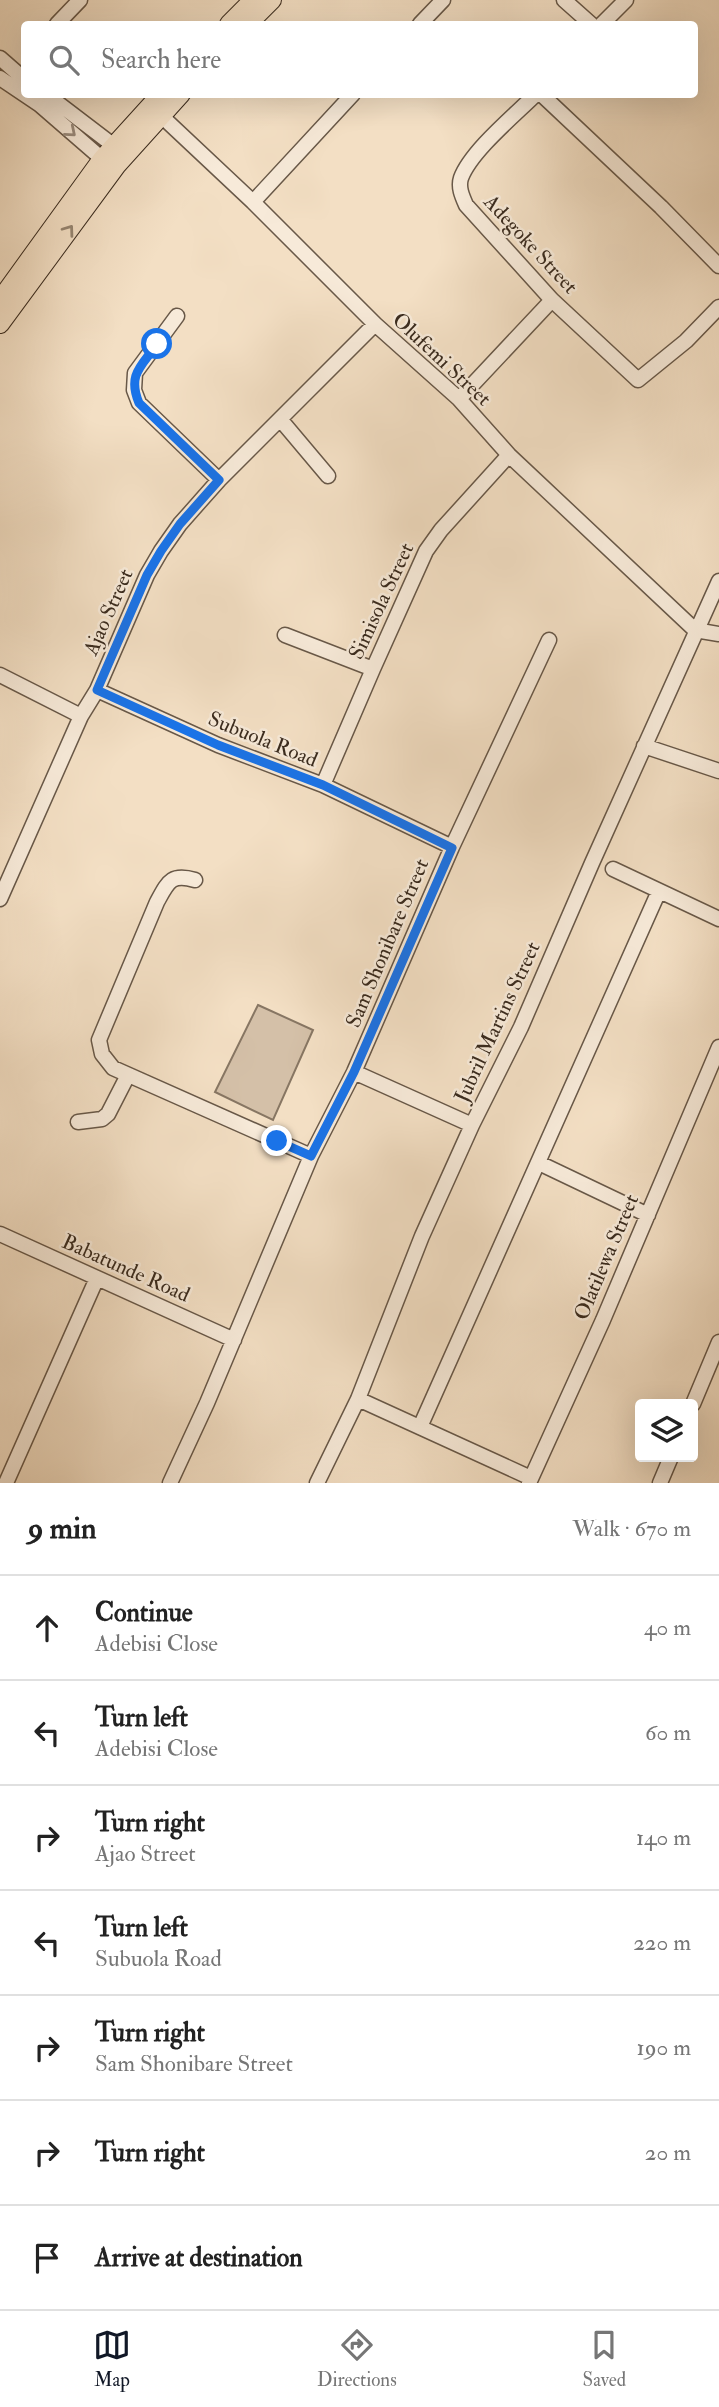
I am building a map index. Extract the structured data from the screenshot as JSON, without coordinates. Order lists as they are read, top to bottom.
{
  "streets": {
    "street": [
      "Adegoke Street",
      "Olufemi Street",
      "Simisola Street",
      "Ajao Street",
      "Subuola Road",
      "Sam Shonibare Street",
      "Jubril Martins Street",
      "Olatilewa Street",
      "Babatunde Road"
    ]
  },
  "crossings": [
    ["Olufemi Street", "Simisola Street"],
    ["Olufemi Street", "Ajao Street"],
    ["Olufemi Street", "Jubril Martins Street"],
    ["Simisola Street", "Subuola Road"],
    ["Ajao Street", "Subuola Road"],
    ["Subuola Road", "Sam Shonibare Street"],
    ["Sam Shonibare Street", "Babatunde Road"]
  ],
  "page": {
    "search": "Search here",
    "heading": ["9 min", "Walk · 670 m"],
    "list": [
      ["Continue", "Adebisi Close", "40 m"],
      ["Turn left", "Adebisi Close", "60 m"],
      ["Turn right", "Ajao Street", "140 m"],
      ["Turn left", "Subuola Road", "220 m"],
      ["Turn right", "Sam Shonibare Street", "190 m"],
      ["Turn right", "20 m"],
      "Arrive at destination"
    ],
    "nav": ["Map", "Directions", "Saved"]
  }
}
